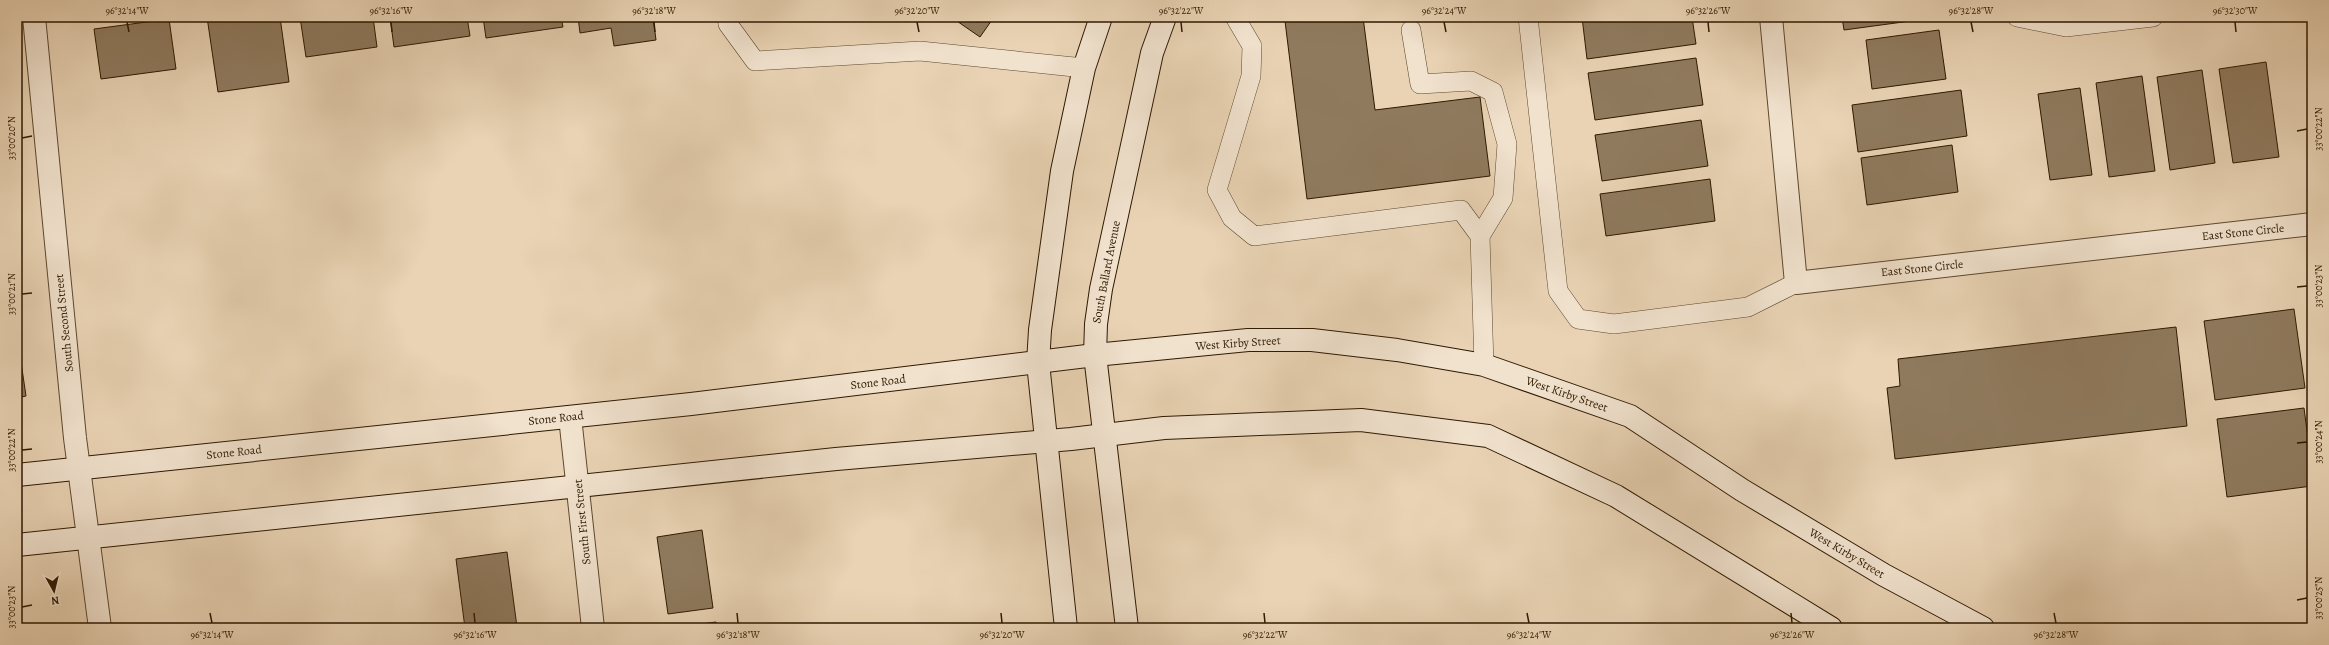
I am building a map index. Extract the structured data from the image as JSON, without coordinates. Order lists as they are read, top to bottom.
{
  "streets": {
    "main road": [
      "East Stone Circle",
      "South Ballard Avenue",
      "South Second Street",
      "West Kirby Street",
      "Stone Road",
      "South First Street"
    ]
  },
  "crossings": [
    ["South Ballard Avenue", "West Kirby Street"],
    ["South Ballard Avenue", "Stone Road"],
    ["South Second Street", "Stone Road"],
    ["West Kirby Street", "Stone Road"],
    ["Stone Road", "South First Street"]
  ],
  "north": "bottom",
  "coordinates": [
    "96°32'14\"W",
    "96°32'16\"W",
    "96°32'18\"W",
    "96°32'20\"W",
    "96°32'22\"W",
    "96°32'24\"W",
    "96°32'26\"W",
    "96°32'28\"W",
    "96°32'30\"W",
    "33°00'22\"N",
    "33°00'20\"N",
    "33°00'23\"N",
    "33°00'21\"N",
    "33°00'24\"N",
    "33°00'25\"N"
  ]
}
